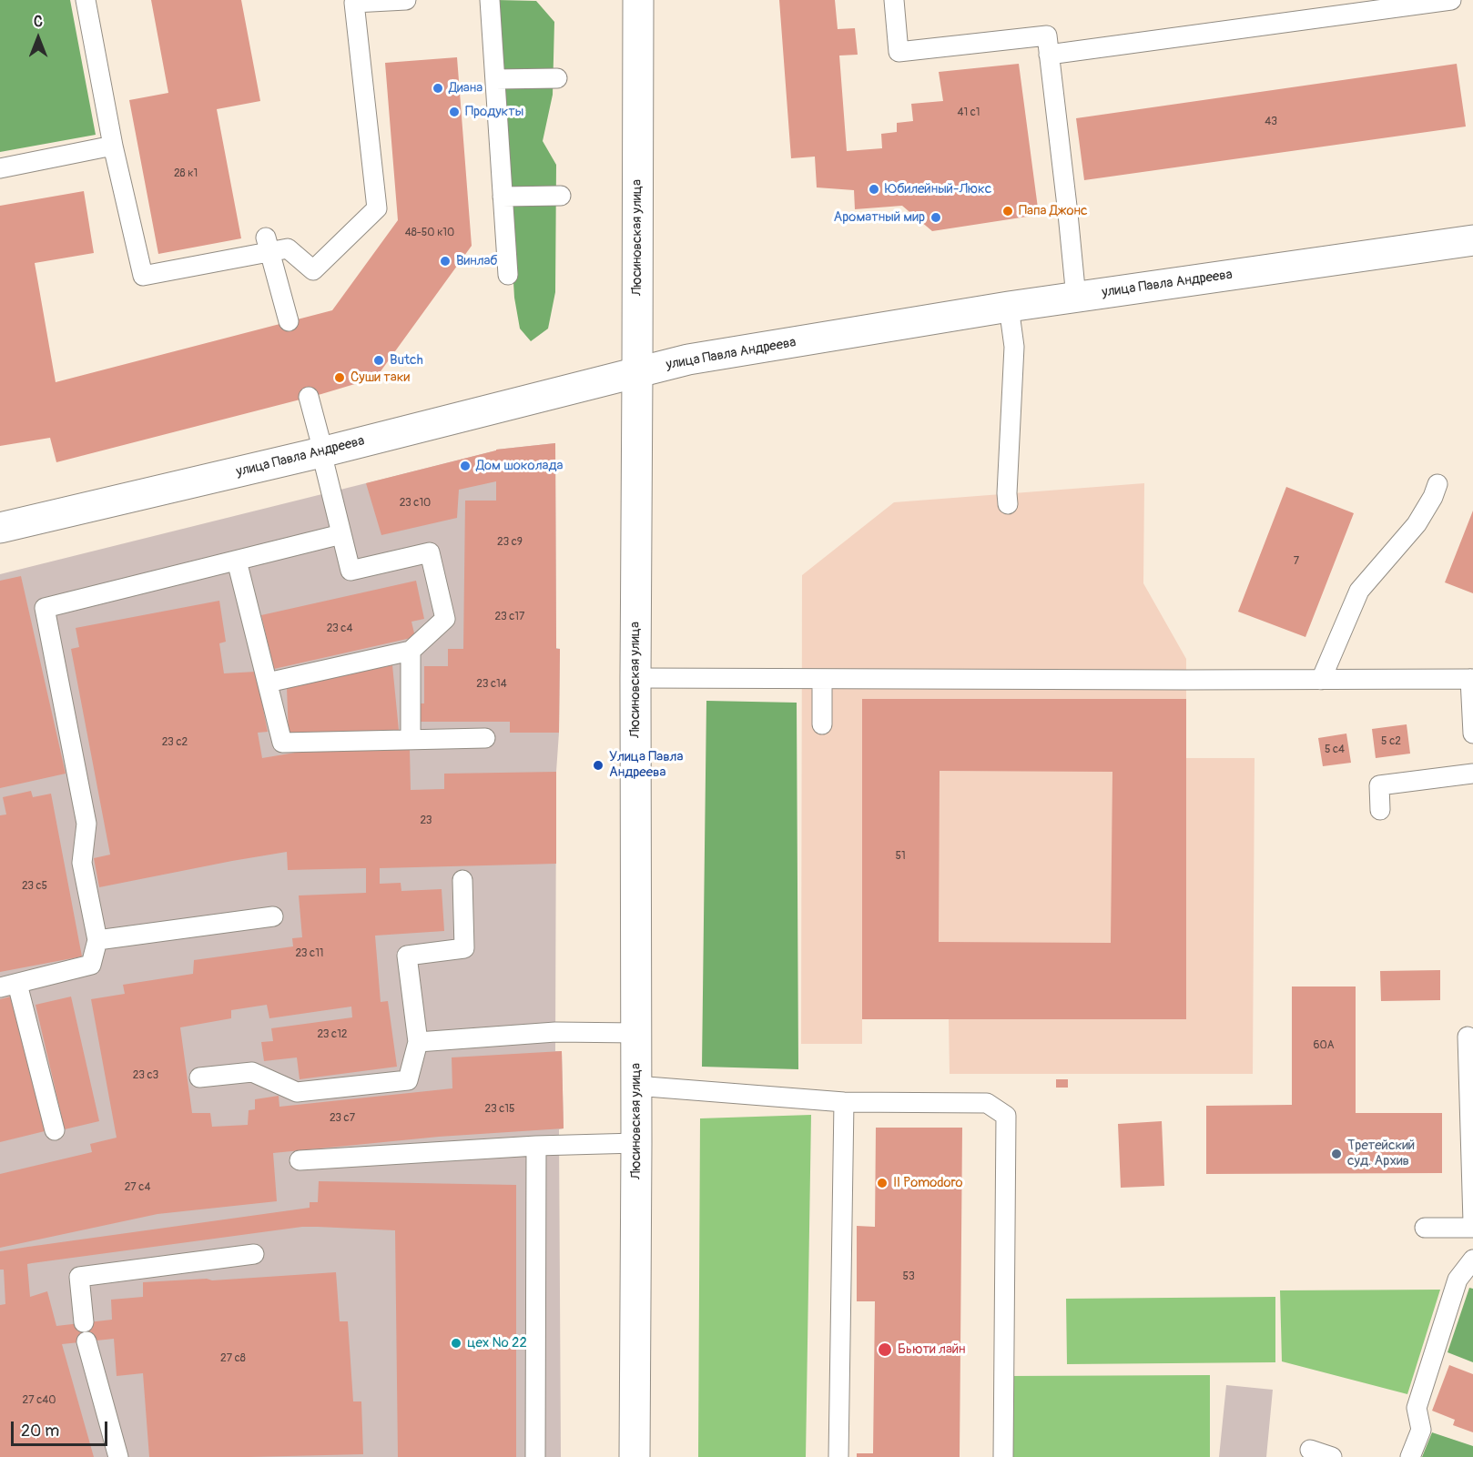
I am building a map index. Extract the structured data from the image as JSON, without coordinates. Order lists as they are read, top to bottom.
{
  "streets": {
    "street": ["Люсиновская улица", "улица Павла Андреева"]
  },
  "crossings": [
    ["Люсиновская улица", "улица Павла Андреева"]
  ],
  "places": [
    "Диана",
    "Продукты",
    "Юбилейный-Люкс",
    "Папа Джонс",
    "Ароматный мир",
    "Винлаб",
    "Butch",
    "Суши таки",
    "Дом шоколада",
    "Улица Павла Андреева",
    "Третейский суд. Архив",
    "Il Pomodoro",
    "цех № 22",
    "Бьюти лайн"
  ],
  "house_numbers": [
    "41 с1",
    "43",
    "28 к1",
    "48-50 к10",
    "23 с10",
    "23 с9",
    "7",
    "23 с17",
    "23 с4",
    "23 с14",
    "5 с2",
    "23 с2",
    "5 с4",
    "23",
    "51",
    "23 с5",
    "23 с11",
    "23 с12",
    "60А",
    "23 с3",
    "23 с15",
    "23 с7",
    "27 с4",
    "53",
    "27 с8",
    "27 с40"
  ],
  "scale_bar": "20 m",
  "north": "top"
}
